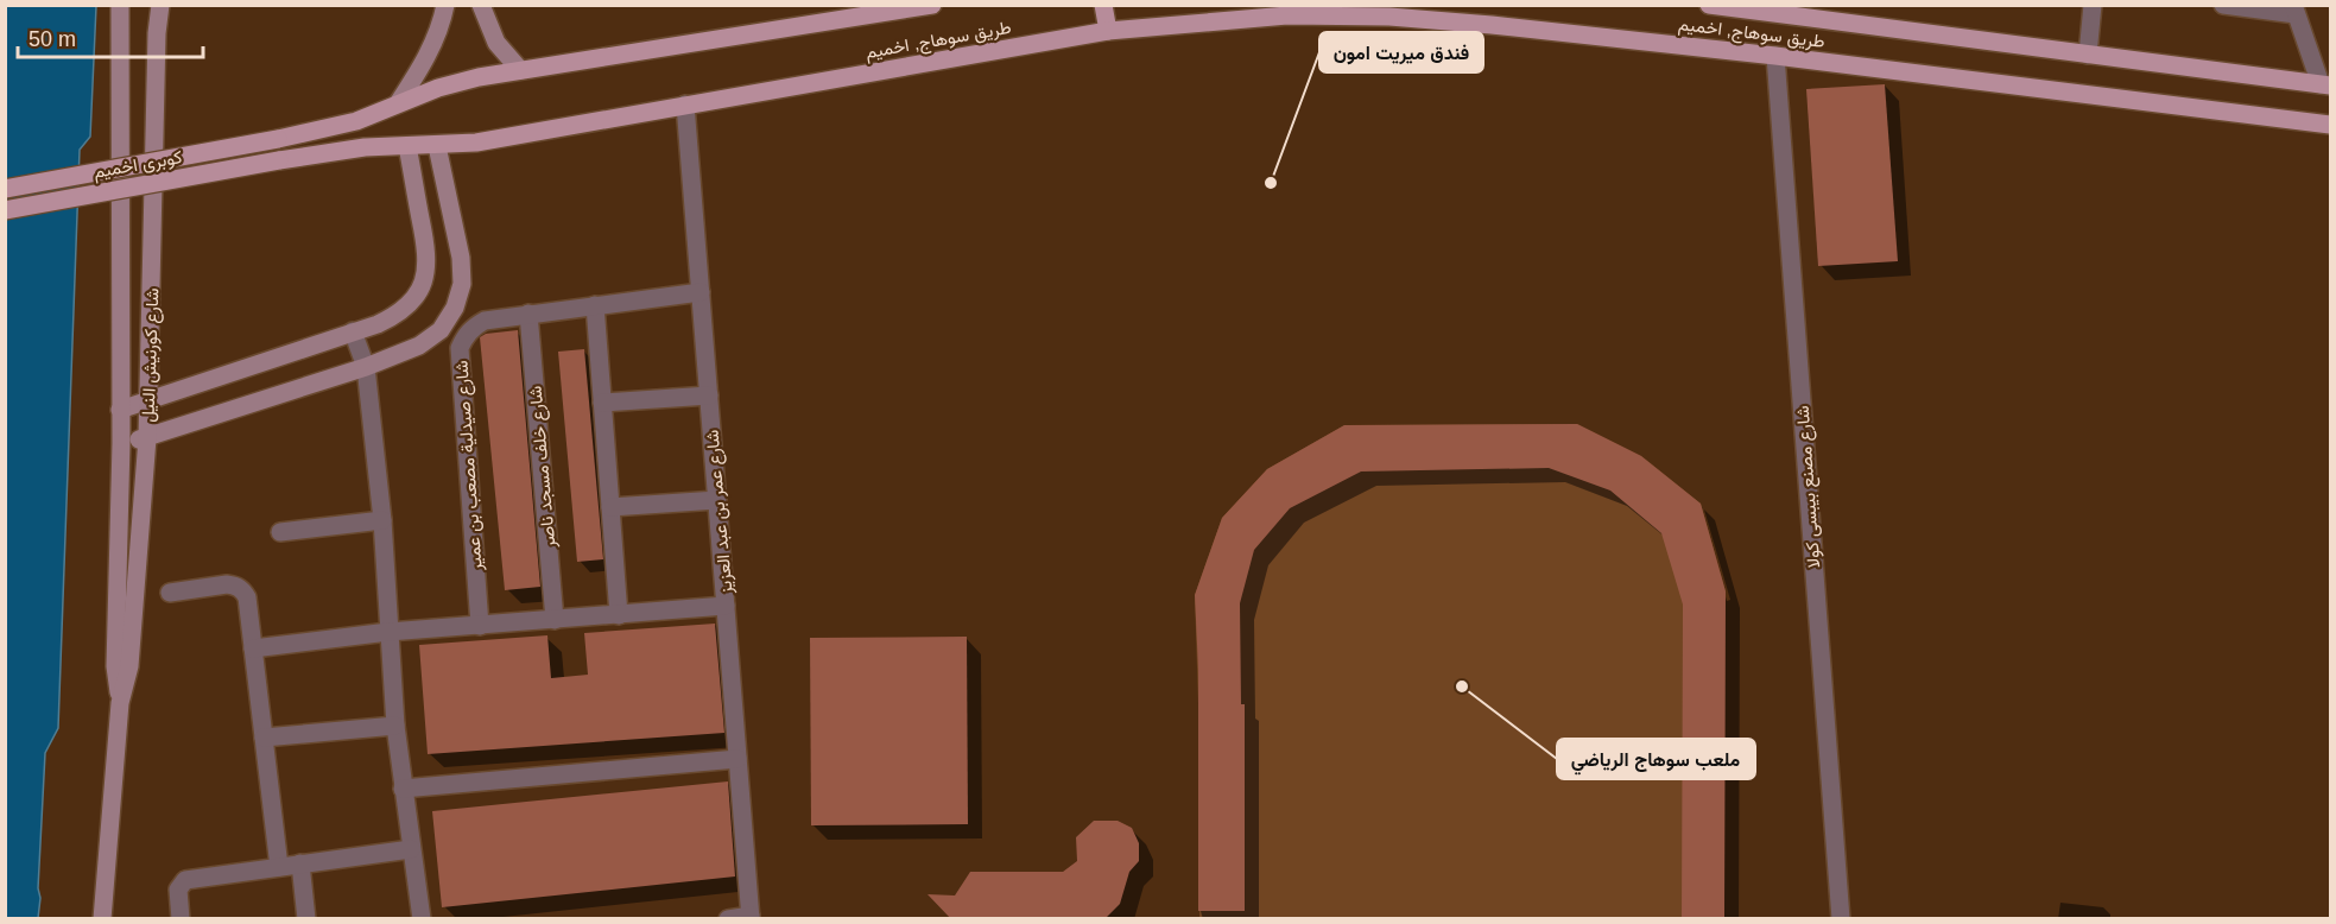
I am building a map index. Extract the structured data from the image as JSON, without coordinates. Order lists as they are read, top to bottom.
{
  "streets": {
    "main road": ["طريق سوهاج, اخميم", "كوبرى اخميم", "شارع كورنيش النيل"],
    "street": [
      "شارع صيدلية مصعب بن عمير",
      "شارع خلف مسجد ناصر",
      "شارع مصنع بيبسى كولا",
      "شارع عمر بن عبد العزيز"
    ]
  },
  "crossings": [
    ["طريق سوهاج, اخميم", "كوبرى اخميم"],
    ["طريق سوهاج, اخميم", "شارع مصنع بيبسى كولا"],
    ["طريق سوهاج, اخميم", "شارع عمر بن عبد العزيز"],
    ["شارع صيدلية مصعب بن عمير", "شارع خلف مسجد ناصر"],
    ["شارع صيدلية مصعب بن عمير", "شارع عمر بن عبد العزيز"]
  ],
  "places": ["فندق ميريت امون", "ملعب سوهاج الرياضي"],
  "scale_bar": "50 m"
}
